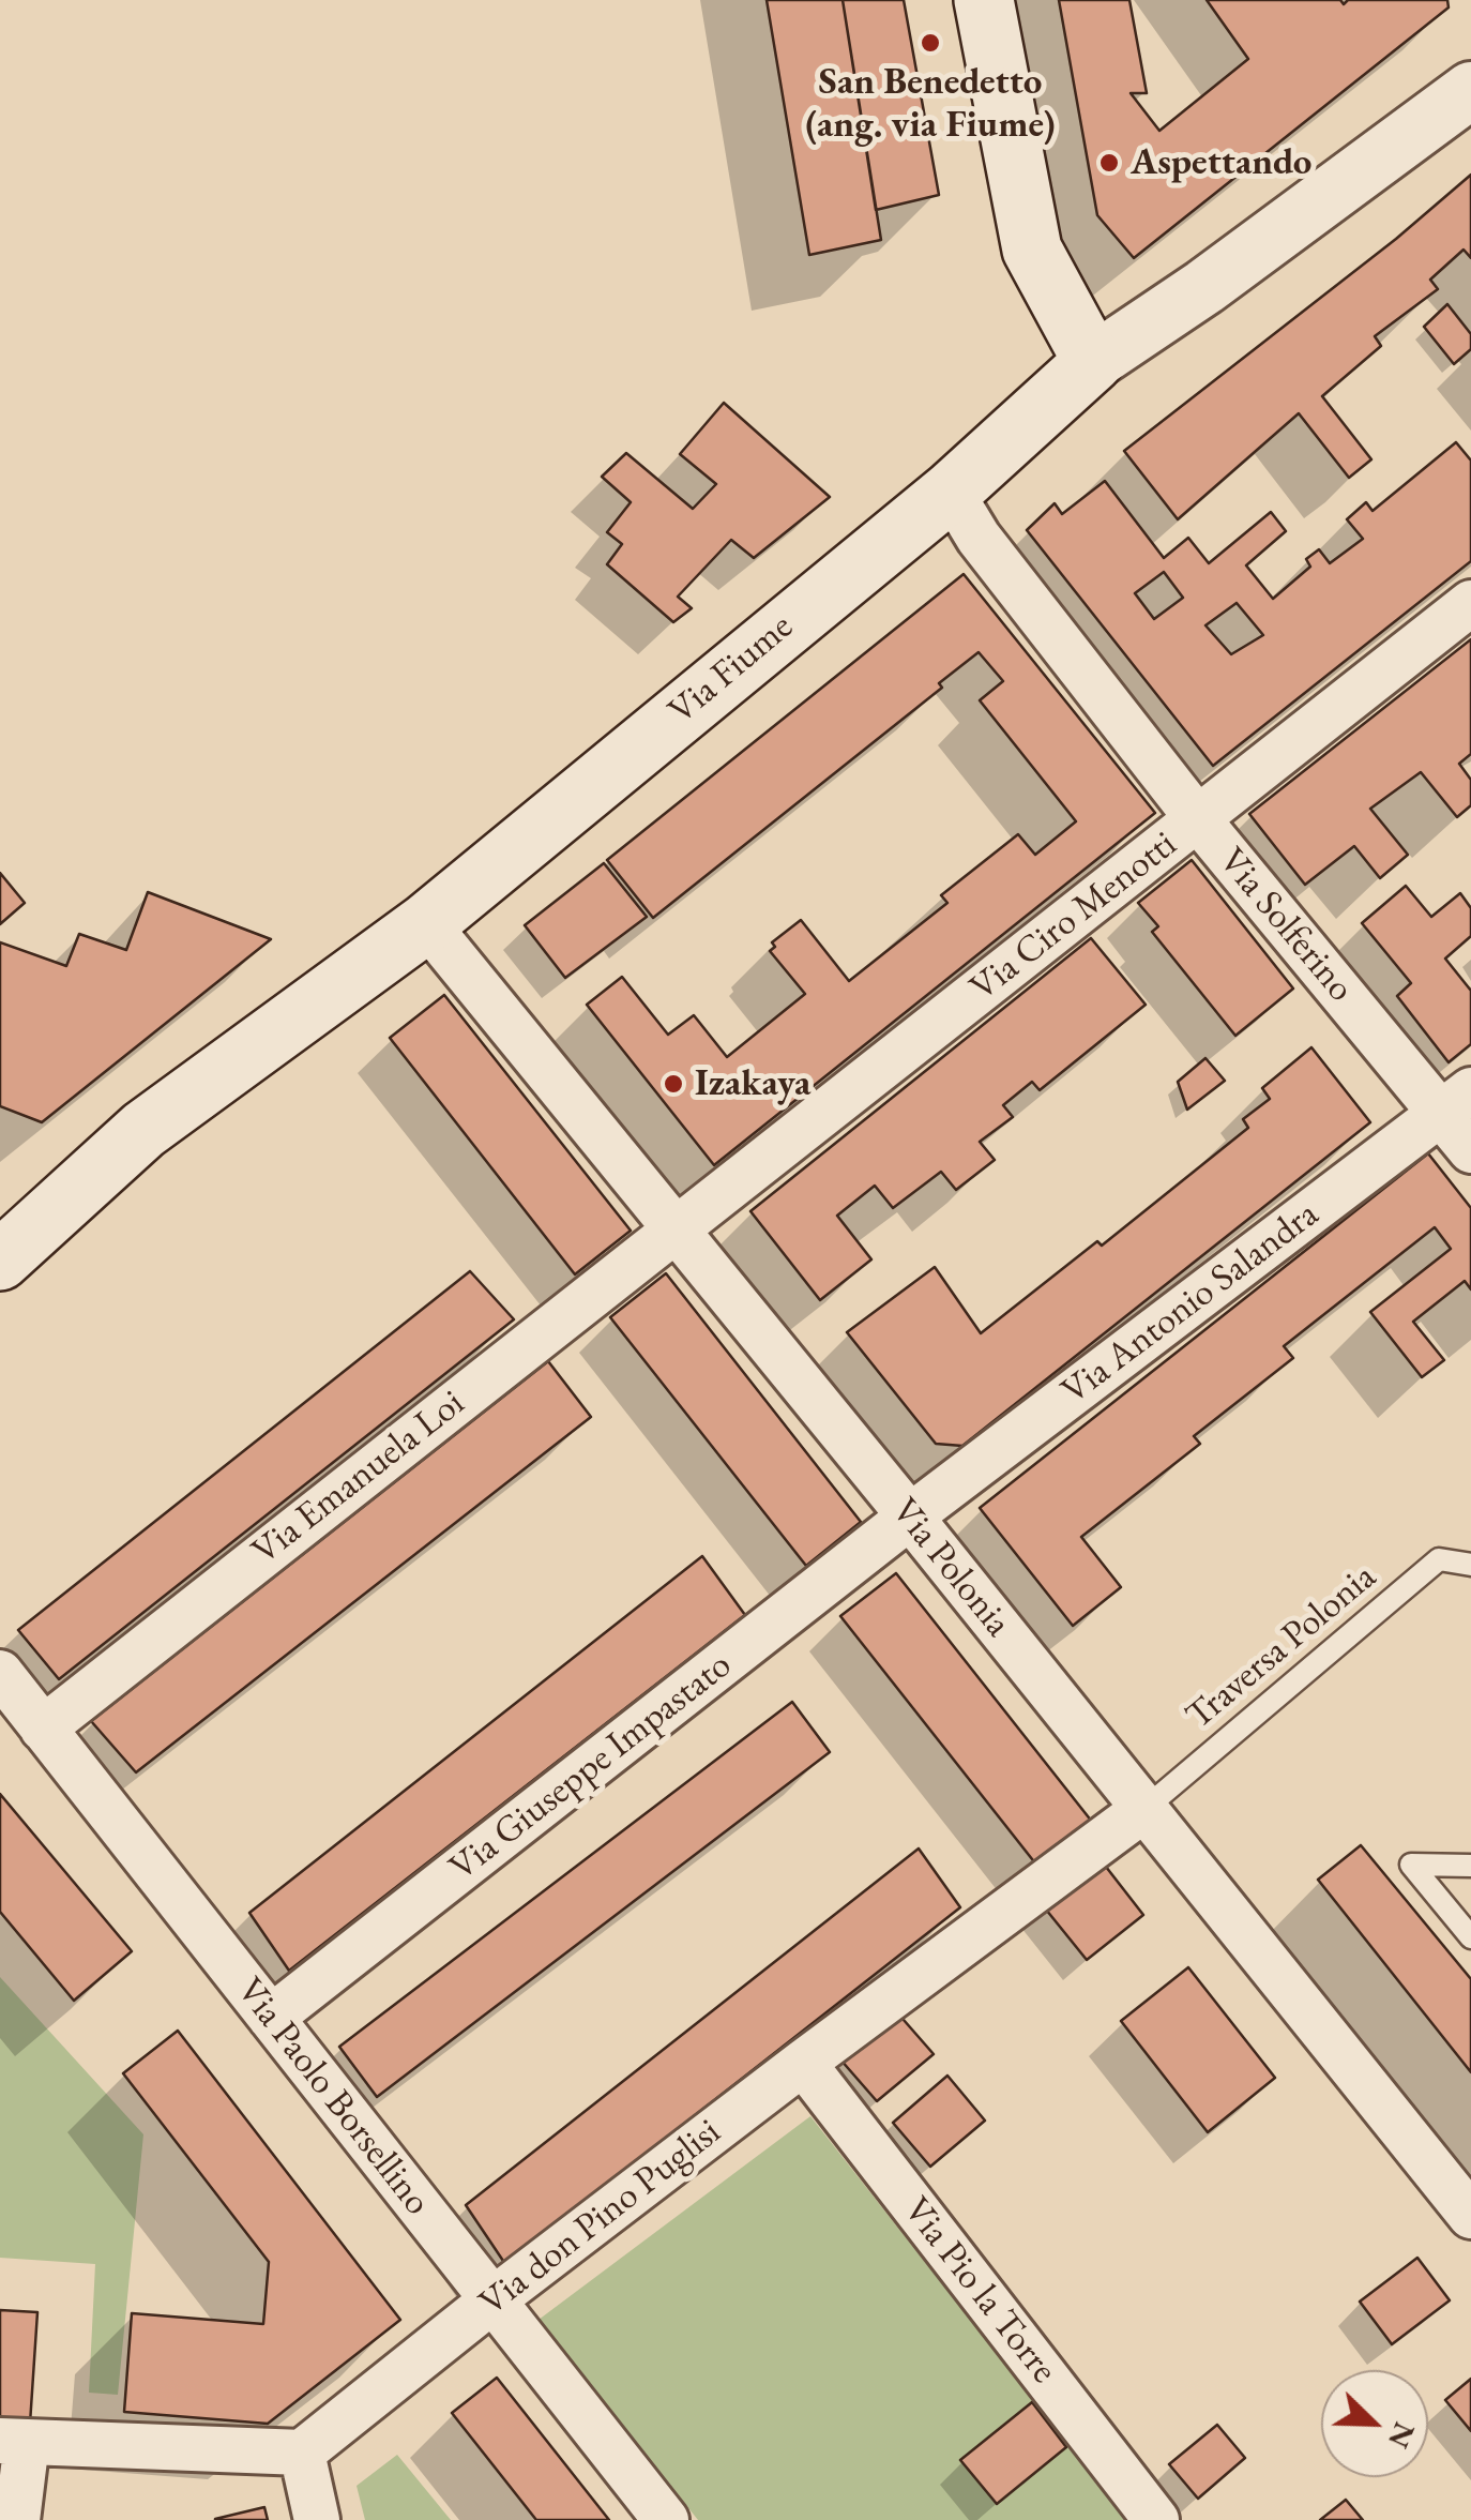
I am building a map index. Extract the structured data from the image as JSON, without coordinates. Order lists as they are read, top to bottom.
{
  "streets": {
    "main road": ["Via Fiume"],
    "street": [
      "Via Ciro Menotti",
      "Via Solferino",
      "Via Antonio Salandra",
      "Via Emanuela Loi",
      "Via Polonia",
      "Via Giuseppe Impastato",
      "Via Paolo Borsellino",
      "Via don Pino Puglisi",
      "Via Pio la Torre"
    ],
    "lane": ["Traversa Polonia"]
  },
  "crossings": [
    ["Via Fiume", "Via Solferino"],
    ["Via Fiume", "Via Polonia"],
    ["Via Ciro Menotti", "Via Solferino"],
    ["Via Ciro Menotti", "Via Emanuela Loi"],
    ["Via Ciro Menotti", "Via Polonia"],
    ["Via Solferino", "Via Antonio Salandra"],
    ["Via Antonio Salandra", "Via Polonia"],
    ["Via Antonio Salandra", "Via Giuseppe Impastato"],
    ["Via Emanuela Loi", "Via Polonia"],
    ["Via Emanuela Loi", "Via Paolo Borsellino"],
    ["Via Polonia", "Traversa Polonia"],
    ["Via Polonia", "Via Giuseppe Impastato"],
    ["Via Polonia", "Via don Pino Puglisi"],
    ["Traversa Polonia", "Via don Pino Puglisi"],
    ["Via Giuseppe Impastato", "Via Paolo Borsellino"],
    ["Via Paolo Borsellino", "Via don Pino Puglisi"],
    ["Via don Pino Puglisi", "Via Pio la Torre"]
  ],
  "places": ["San Benedetto (ang. via Fiume)", "Aspettando", "Izakaya"],
  "north": "bottom right"
}
